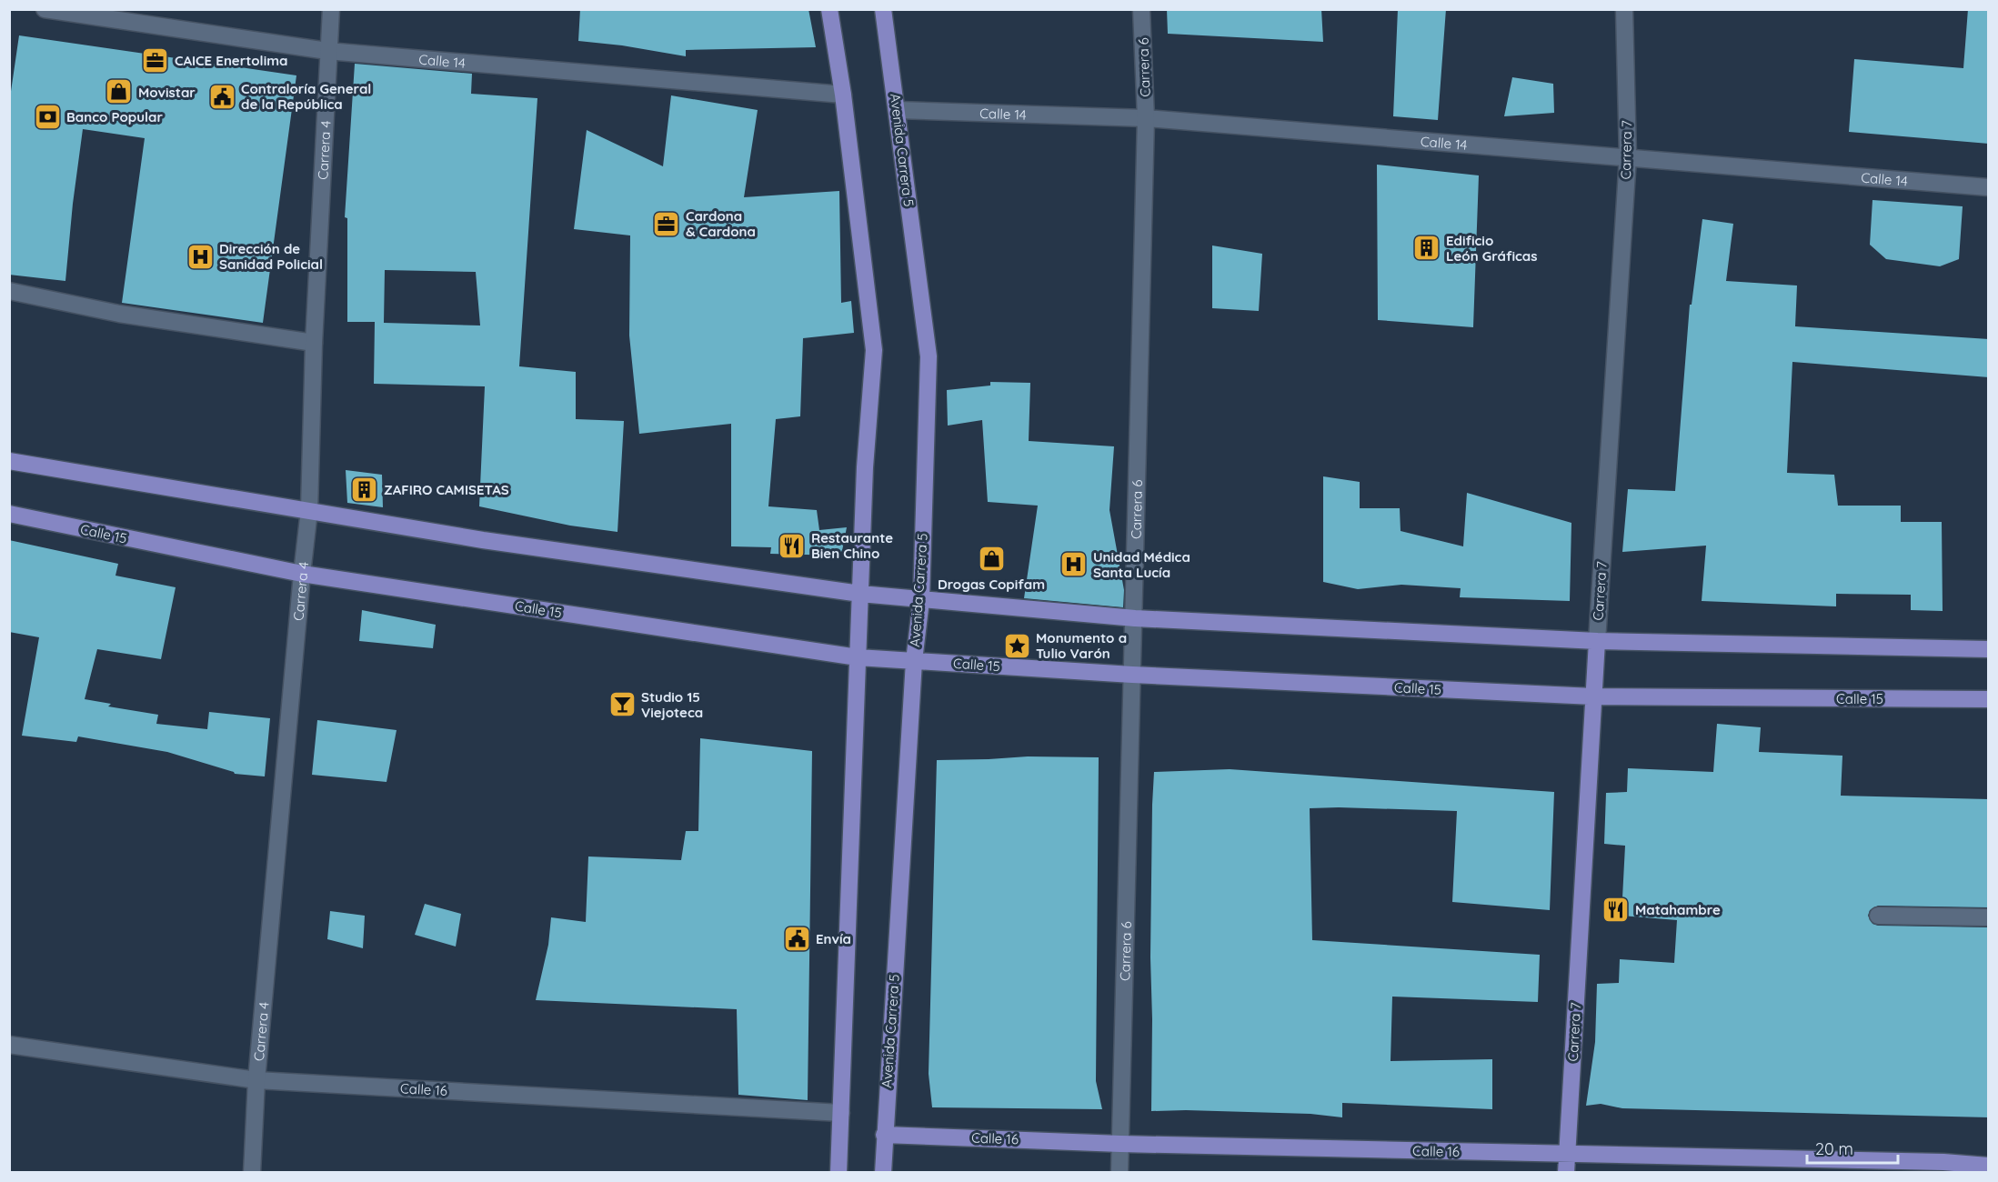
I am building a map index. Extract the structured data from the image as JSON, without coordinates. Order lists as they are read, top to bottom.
{
  "streets": {
    "main road": [
      "Avenida Carrera 5",
      "Carrera 7",
      "Calle 15",
      "Calle 16"
    ],
    "street": ["Calle 14", "Carrera 6", "Carrera 4"]
  },
  "crossings": [
    ["Calle 14", "Carrera 6"],
    ["Calle 14", "Carrera 4"],
    ["Calle 14", "Avenida Carrera 5"],
    ["Calle 14", "Carrera 7"],
    ["Carrera 6", "Calle 15"],
    ["Carrera 6", "Calle 16"],
    ["Carrera 4", "Calle 15"],
    ["Carrera 4", "Calle 16"],
    ["Avenida Carrera 5", "Calle 15"],
    ["Avenida Carrera 5", "Calle 16"],
    ["Carrera 7", "Calle 15"],
    ["Carrera 7", "Calle 16"]
  ],
  "places": {
    "office": ["CAICE Enertolima", "Cardona & Cardona"],
    "shop": ["Movistar", "Drogas Copifam"],
    "public building": ["Contraloría General de la República", "Envía"],
    "bank": ["Banco Popular"],
    "building": ["Edificio León Gráficas", "ZAFIRO CAMISETAS"],
    "hospital": ["Dirección de Sanidad Policial", "Unidad Médica Santa Lucía"],
    "restaurant": ["Restaurante Bien Chino", "Matahambre"],
    "place": ["Monumento a Tulio Varón"],
    "bar": ["Studio 15 Viejoteca"]
  },
  "scale_bar": "20 m"
}
